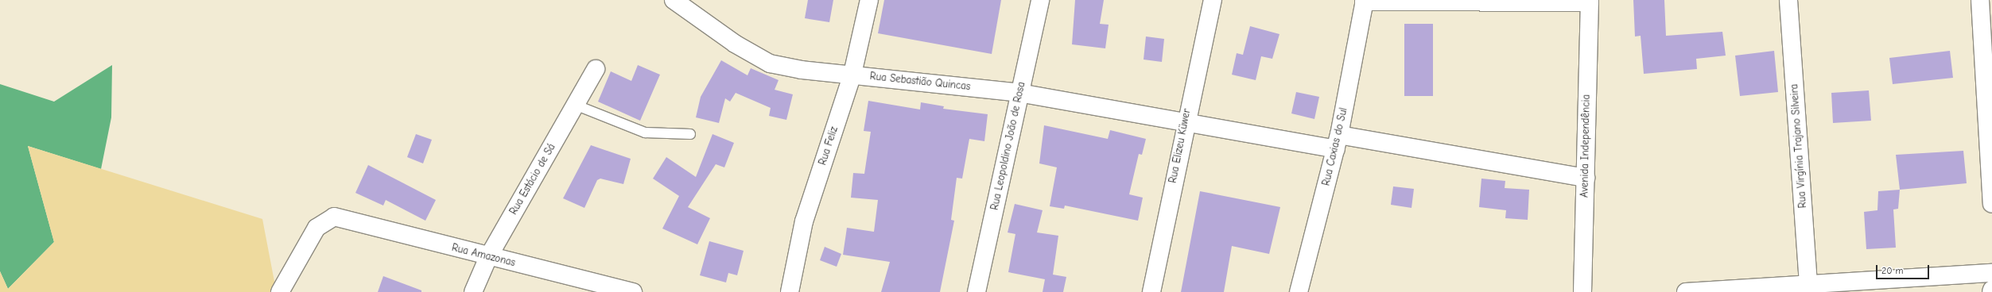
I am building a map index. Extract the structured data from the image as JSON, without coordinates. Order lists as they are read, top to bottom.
{
  "streets": {
    "street": [
      "Rua Sebastião Quincas",
      "Rua Feliz",
      "Rua Leopoldino João de Rosa",
      "Rua Elizeu Küwer",
      "Avenida Independência",
      "Rua Virgínia Trajano Silveira",
      "Rua Caxias do Sul",
      "Rua Estácio de Sá",
      "Rua Amazonas"
    ]
  },
  "crossings": [
    ["Rua Sebastião Quincas", "Rua Feliz"],
    ["Rua Sebastião Quincas", "Rua Leopoldino João de Rosa"],
    ["Rua Sebastião Quincas", "Rua Elizeu Küwer"],
    ["Rua Sebastião Quincas", "Avenida Independência"],
    ["Rua Sebastião Quincas", "Rua Caxias do Sul"],
    ["Rua Estácio de Sá", "Rua Amazonas"]
  ],
  "scale_bar": "20 m"
}
